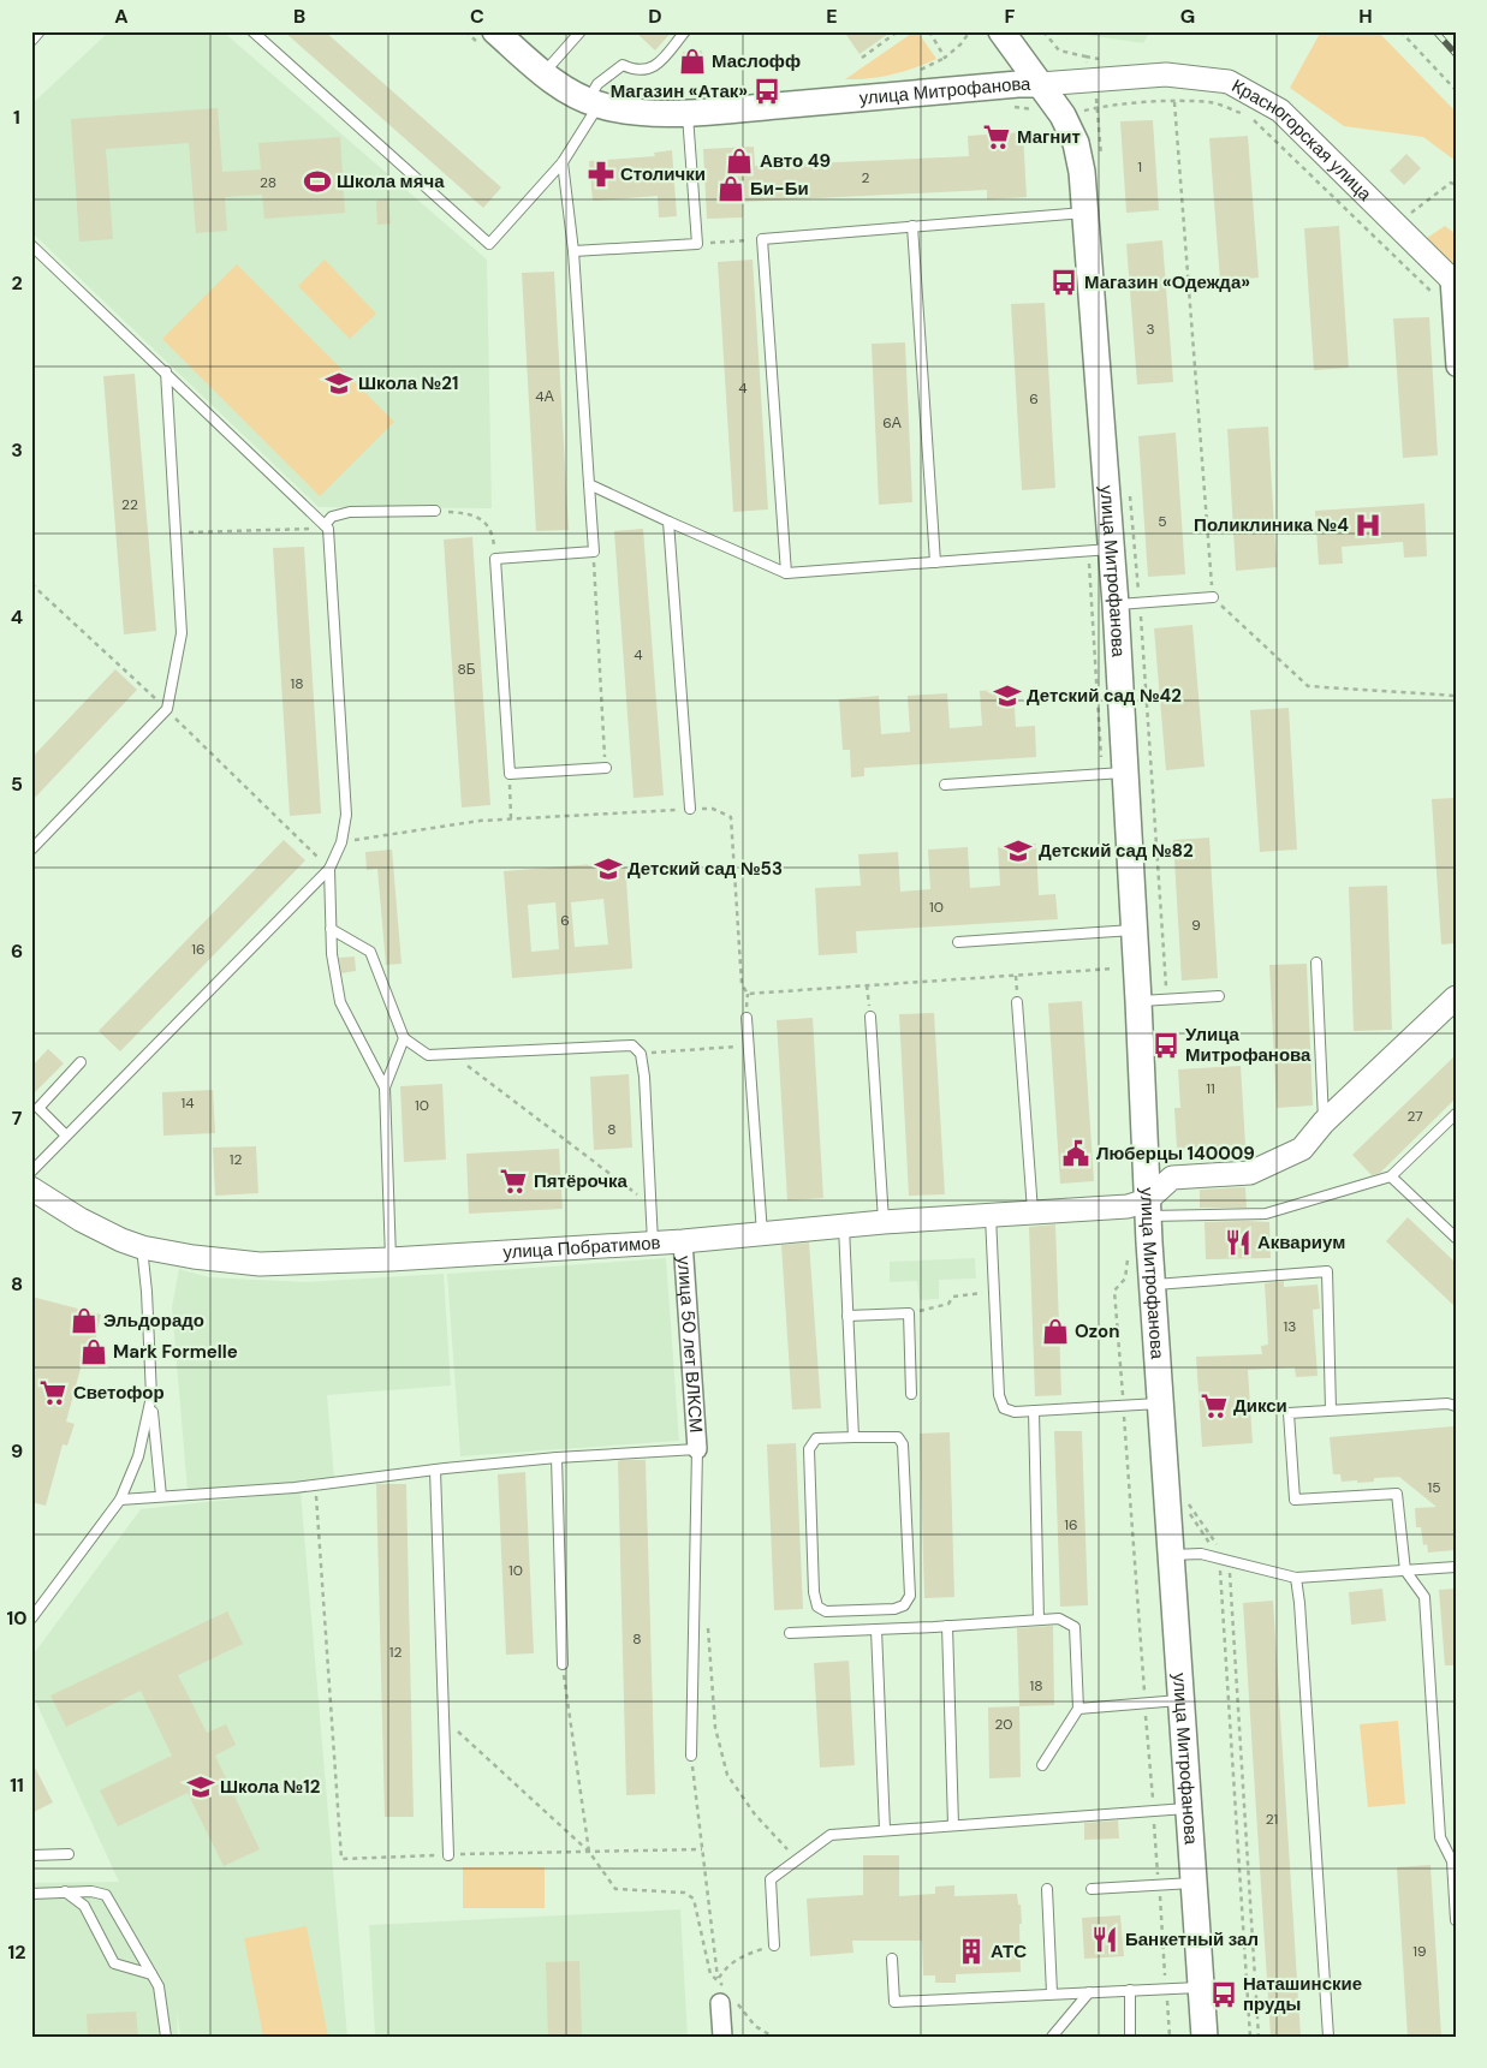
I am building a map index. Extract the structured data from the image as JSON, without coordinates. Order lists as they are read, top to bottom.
{
  "streets": {
    "main road": ["улица Митрофанова"],
    "street": ["Красногорская улица", "улица Побратимов", "улица 50 лет ВЛКСМ"]
  },
  "crossings": [
    ["улица Митрофанова", "Красногорская улица"],
    ["улица Митрофанова", "улица Побратимов"],
    ["улица Побратимов", "улица 50 лет ВЛКСМ"]
  ],
  "places": {
    "shop": [
      "Маслофф",
      "Авто 49",
      "Би-Би",
      "Эльдорадо",
      "Ozon",
      "Mark Formelle"
    ],
    "bus stop": [
      "Магазин «Атак»",
      "Магазин «Одежда»",
      "Улица Митрофанова",
      "Наташинские пруды"
    ],
    "supermarket": [
      "Магнит",
      "Пятёрочка",
      "Светофор",
      "Дикси"
    ],
    "pharmacy": ["Столички"],
    "sports": ["Школа мяча"],
    "school or university": [
      "Школа №21",
      "Детский сад №42",
      "Детский сад №82",
      "Детский сад №53",
      "Школа №12"
    ],
    "hospital": ["Поликлиника №4"],
    "public building": ["Люберцы 140009"],
    "restaurant": ["Аквариум", "Банкетный зал"],
    "building": ["АТС"]
  },
  "house_numbers": [
    "1",
    "2",
    "28",
    "3",
    "4",
    "4А",
    "6",
    "6А",
    "22",
    "5",
    "4",
    "8Б",
    "18",
    "10",
    "6",
    "9",
    "16",
    "11",
    "14",
    "10",
    "27",
    "8",
    "12",
    "13",
    "15",
    "16",
    "10",
    "8",
    "12",
    "18",
    "20",
    "21",
    "19"
  ],
  "grid": {
    "columns": [
      "A",
      "B",
      "C",
      "D",
      "E",
      "F",
      "G",
      "H"
    ],
    "rows": [
      "1",
      "2",
      "3",
      "4",
      "5",
      "6",
      "7",
      "8",
      "9",
      "10",
      "11",
      "12"
    ]
  }
}
